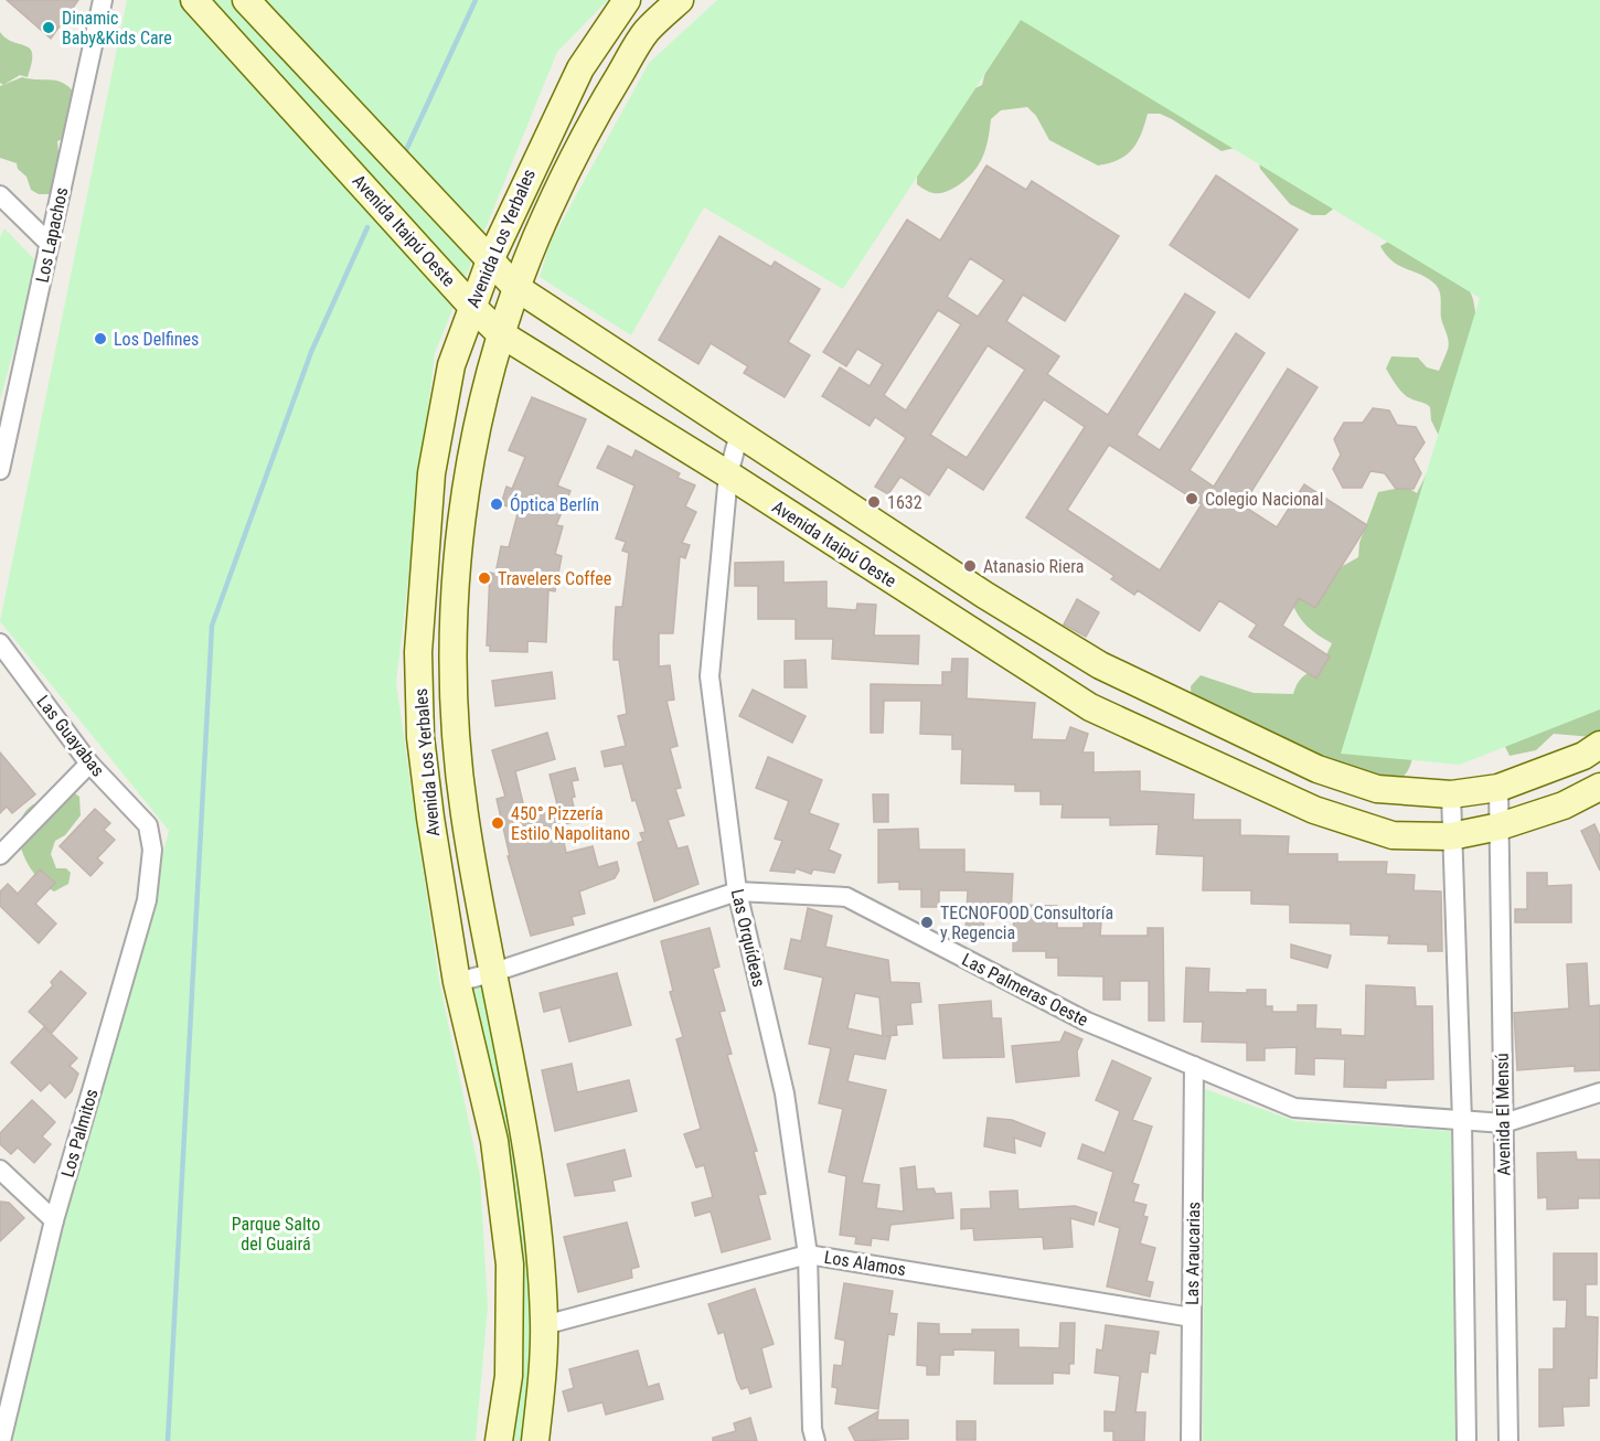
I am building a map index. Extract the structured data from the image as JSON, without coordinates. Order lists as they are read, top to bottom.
{
  "streets": {
    "street": [
      "Avenida Itaipú Oeste",
      "Los Lapachos",
      "Avenida Los Yerbales",
      "Las Guayabas",
      "Las Orquídeas",
      "Las Palmeras Oeste",
      "Avenida El Mensú",
      "Los Palmitos",
      "Las Araucarias",
      "Los Alamos"
    ]
  },
  "crossings": [
    ["Avenida Itaipú Oeste", "Avenida Los Yerbales"],
    ["Avenida Itaipú Oeste", "Las Orquídeas"],
    ["Avenida Itaipú Oeste", "Avenida El Mensú"],
    ["Avenida Los Yerbales", "Las Palmeras Oeste"],
    ["Las Guayabas", "Los Palmitos"],
    ["Las Orquídeas", "Las Palmeras Oeste"],
    ["Las Orquídeas", "Los Alamos"],
    ["Las Palmeras Oeste", "Avenida El Mensú"],
    ["Las Palmeras Oeste", "Las Araucarias"],
    ["Las Araucarias", "Los Alamos"]
  ],
  "parks": ["Parque Salto del Guairá"],
  "places": [
    "Dinamic Baby&Kids Care",
    "Los Delfines",
    "Colegio Nacional",
    "1632",
    "Óptica Berlín",
    "Atanasio Riera",
    "Travelers Coffee",
    "450° Pizzería Estilo Napolitano",
    "TECNOFOOD Consultoría y Regencia"
  ]
}
